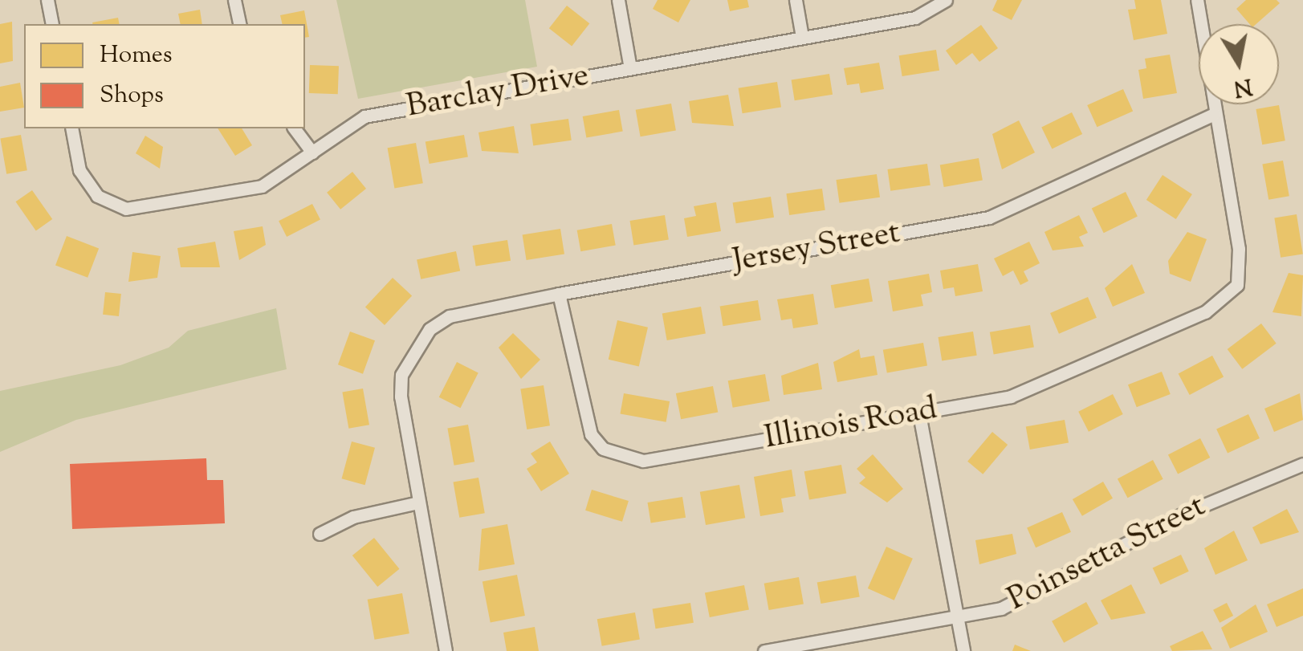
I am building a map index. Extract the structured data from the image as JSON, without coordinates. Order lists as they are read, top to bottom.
{
  "streets": {
    "street": [
      "Barclay Drive",
      "Jersey Street",
      "Illinois Road",
      "Poinsetta Street"
    ]
  },
  "crossings": [
    ["Jersey Street", "Illinois Road"]
  ],
  "legend": ["Homes", "Shops"],
  "north": "bottom"
}
